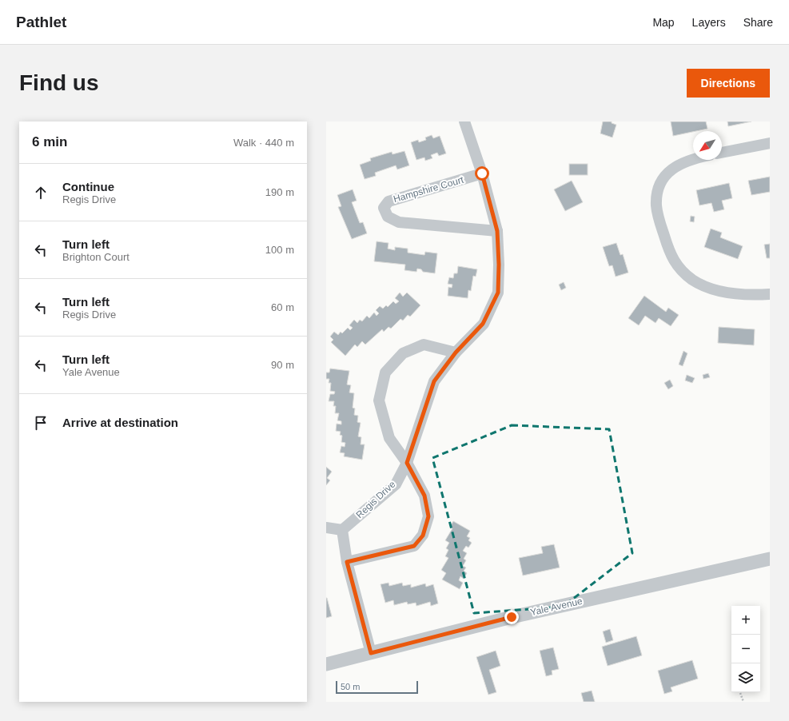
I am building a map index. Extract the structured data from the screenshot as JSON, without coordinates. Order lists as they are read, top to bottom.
{
  "streets": {
    "street": ["Hampshire Court", "Regis Drive", "Yale Avenue"]
  },
  "crossings": [
    ["Hampshire Court", "Regis Drive"]
  ],
  "scale_bar": "50 m",
  "north": "bottom left",
  "page": {
    "header": "Pathlet",
    "nav": ["Map", "Layers", "Share"],
    "buttons": "Directions",
    "title": "Find us",
    "heading": ["6 min", "Walk · 440 m"],
    "list": [
      ["Continue", "Regis Drive", "190 m"],
      ["Turn left", "Brighton Court", "100 m"],
      ["Turn left", "Regis Drive", "60 m"],
      ["Turn left", "Yale Avenue", "90 m"],
      "Arrive at destination"
    ],
    "map_buttons": ["+", "−"],
    "scale": "50 m"
  }
}
